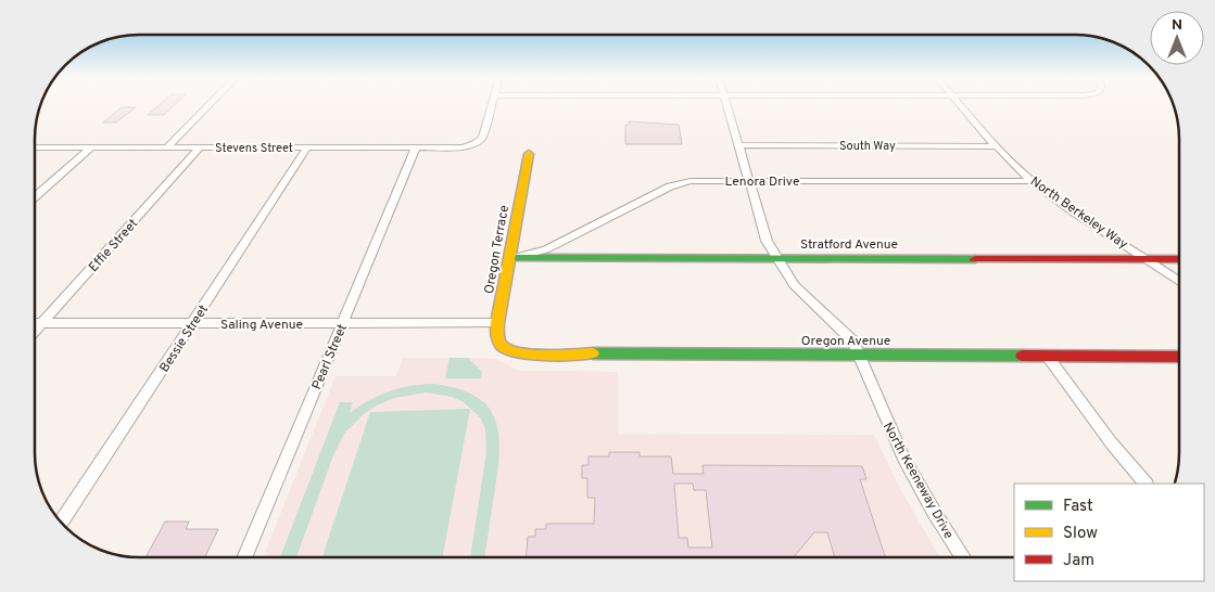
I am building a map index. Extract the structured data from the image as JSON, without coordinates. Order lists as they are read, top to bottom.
{
  "streets": {
    "street": [
      "South Way",
      "Stevens Street",
      "Lenora Drive",
      "North Berkeley Way",
      "Stratford Avenue",
      "Effie Street",
      "Oregon Terrace",
      "Saling Avenue",
      "Bessie Street",
      "Oregon Avenue",
      "Pearl Street",
      "North Keeneway Drive"
    ]
  },
  "crossings": [
    ["South Way", "North Berkeley Way"],
    ["South Way", "North Keeneway Drive"],
    ["Stevens Street", "Effie Street"],
    ["Stevens Street", "Bessie Street"],
    ["Stevens Street", "Pearl Street"],
    ["Lenora Drive", "North Berkeley Way"],
    ["Lenora Drive", "Stratford Avenue"],
    ["Lenora Drive", "Oregon Terrace"],
    ["Lenora Drive", "North Keeneway Drive"],
    ["North Berkeley Way", "Stratford Avenue"],
    ["Stratford Avenue", "Oregon Terrace"],
    ["Stratford Avenue", "North Keeneway Drive"],
    ["Effie Street", "Saling Avenue"],
    ["Oregon Terrace", "Saling Avenue"],
    ["Oregon Terrace", "Oregon Avenue"],
    ["Saling Avenue", "Bessie Street"],
    ["Saling Avenue", "Pearl Street"],
    ["Oregon Avenue", "North Keeneway Drive"]
  ],
  "legend": ["Fast", "Slow", "Jam"],
  "north": "top"
}
